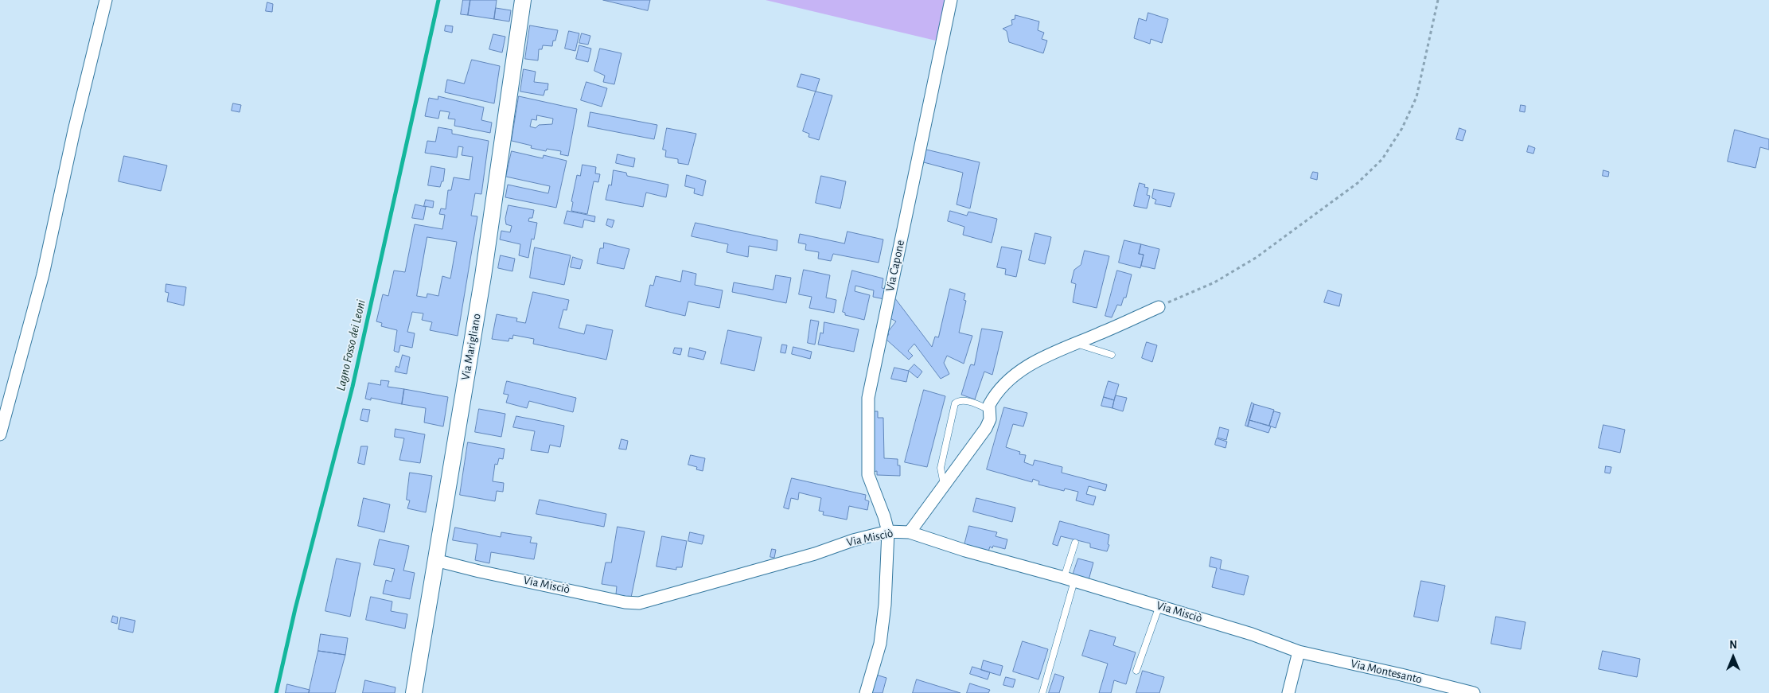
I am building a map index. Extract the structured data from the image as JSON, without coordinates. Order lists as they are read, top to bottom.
{
  "streets": {
    "street": [
      "Via Capone",
      "Via Marigliano",
      "Via Misciò",
      "Via Montesanto"
    ]
  },
  "crossings": [
    ["Via Capone", "Via Misciò"],
    ["Via Marigliano", "Via Misciò"],
    ["Via Misciò", "Via Montesanto"]
  ],
  "water": ["Lagno Fosso dei Leoni"],
  "north": "top"
}
